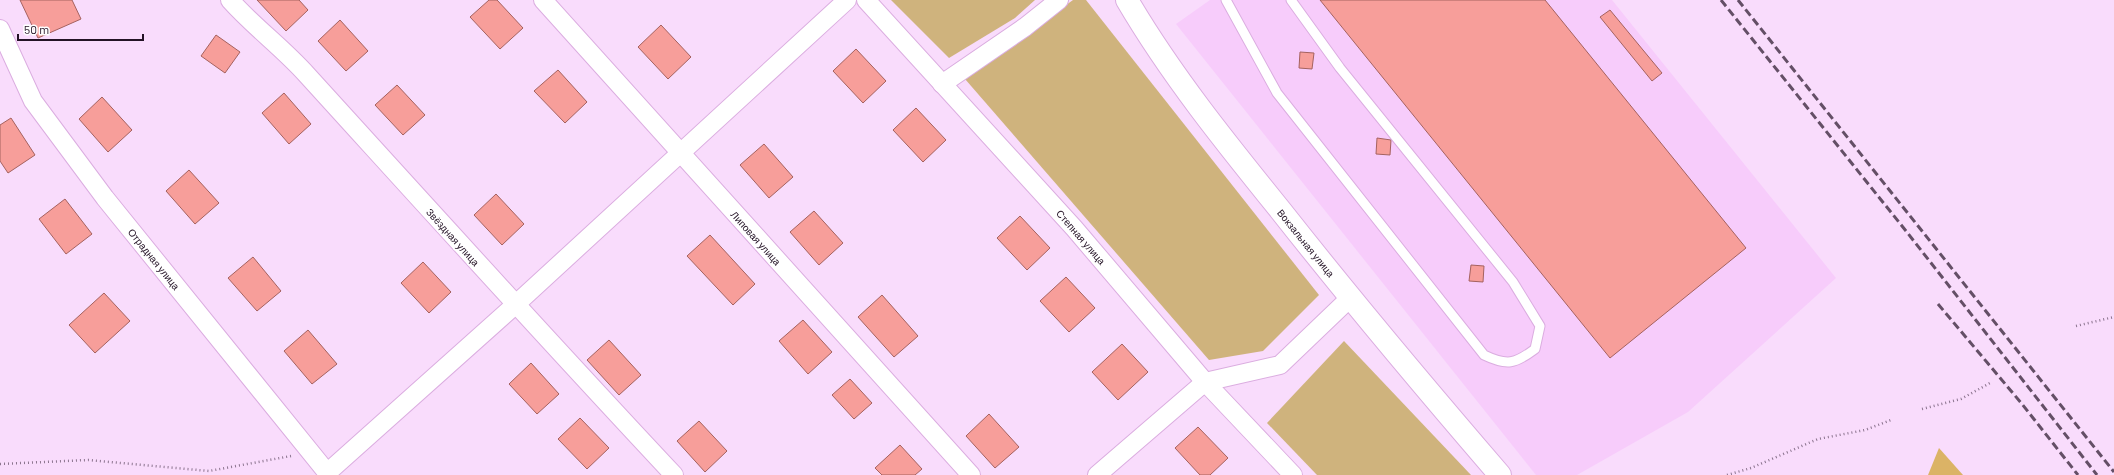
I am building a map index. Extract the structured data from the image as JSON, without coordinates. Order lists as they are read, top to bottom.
{
  "streets": {
    "main road": ["Вокзальная улица"],
    "street": [
      "Звёздная улица",
      "Степная улица",
      "Липовая улица",
      "Отрадная улица"
    ]
  },
  "scale_bar": "50 m"
}
